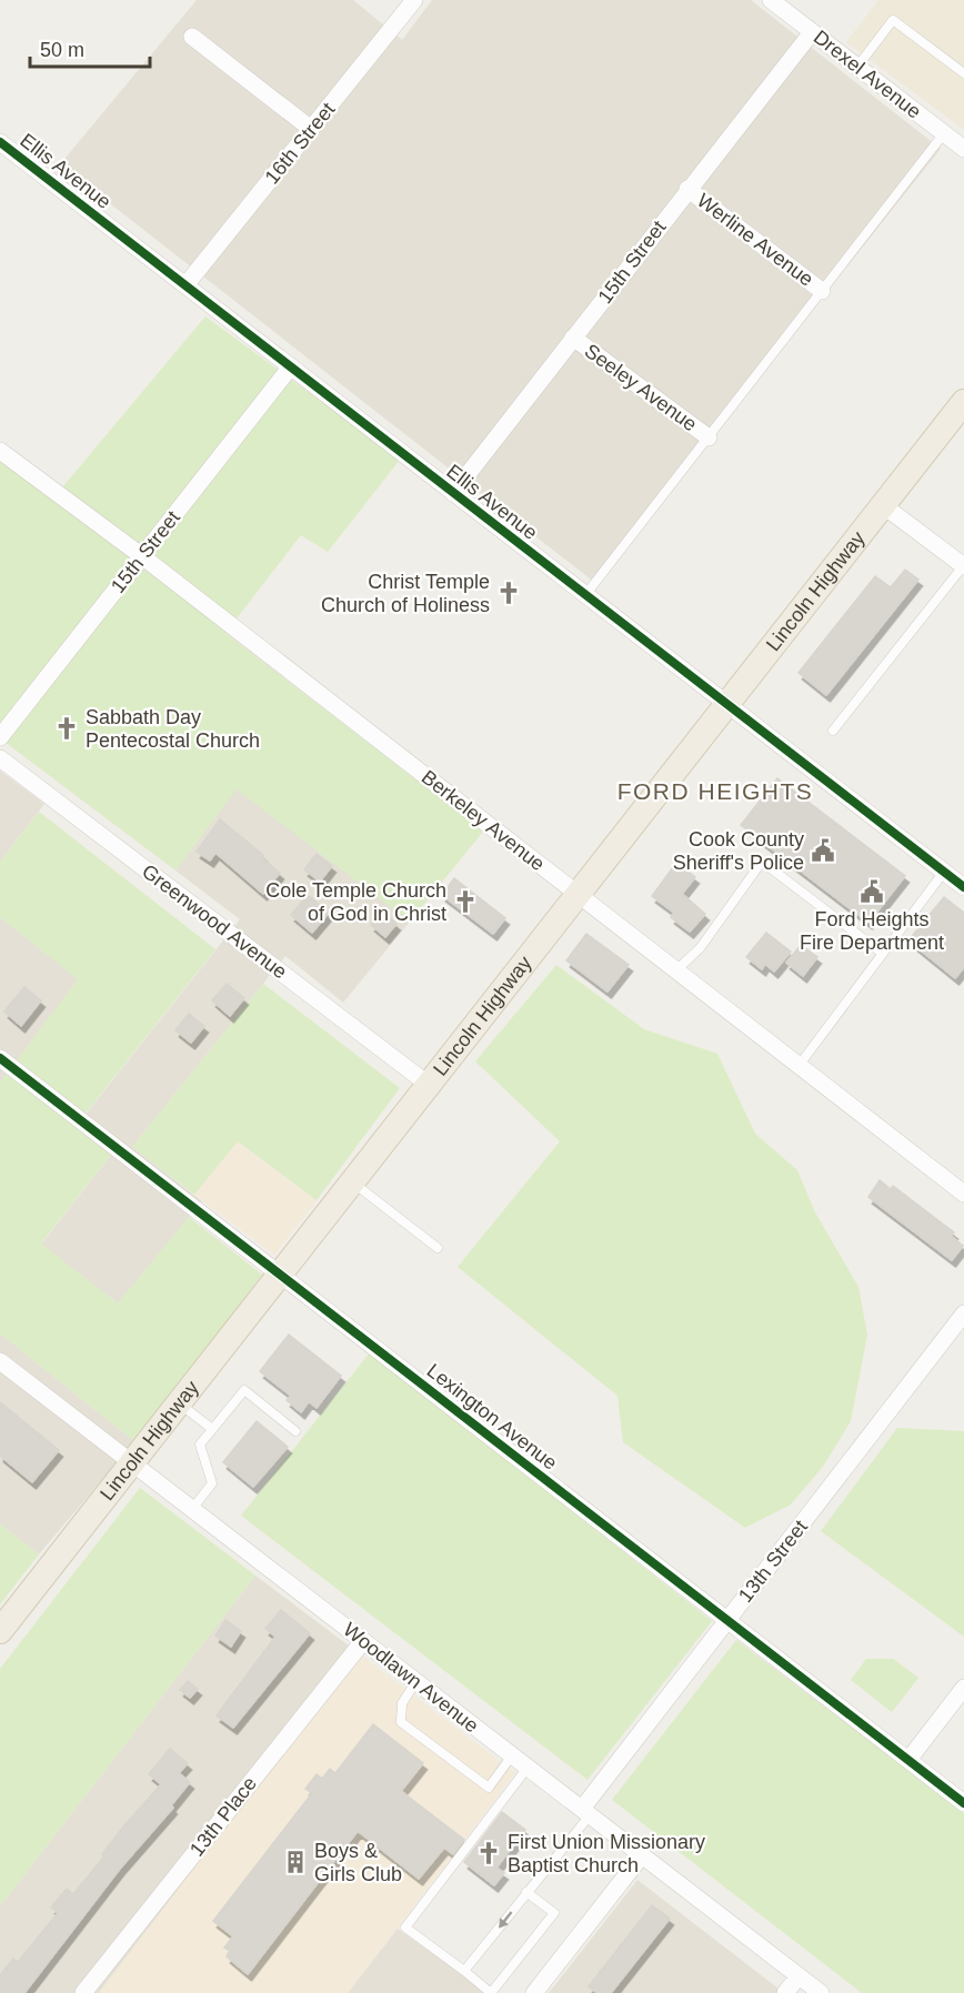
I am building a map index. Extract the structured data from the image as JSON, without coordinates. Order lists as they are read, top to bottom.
{
  "streets": {
    "main road": ["Lincoln Highway"],
    "street": [
      "Drexel Avenue",
      "16th Street",
      "Ellis Avenue",
      "Werline Avenue",
      "15th Street",
      "Seeley Avenue",
      "Berkeley Avenue",
      "Greenwood Avenue",
      "Lexington Avenue",
      "13th Street",
      "Woodlawn Avenue",
      "13th Place"
    ]
  },
  "crossings": [
    ["Drexel Avenue", "15th Street"],
    ["16th Street", "Ellis Avenue"],
    ["Ellis Avenue", "15th Street"],
    ["Ellis Avenue", "Lincoln Highway"],
    ["Werline Avenue", "15th Street"],
    ["15th Street", "Seeley Avenue"],
    ["15th Street", "Berkeley Avenue"],
    ["Lincoln Highway", "Berkeley Avenue"],
    ["Lincoln Highway", "Greenwood Avenue"],
    ["Lincoln Highway", "Lexington Avenue"],
    ["Lincoln Highway", "Woodlawn Avenue"],
    ["Lexington Avenue", "13th Street"],
    ["13th Street", "Woodlawn Avenue"],
    ["Woodlawn Avenue", "13th Place"]
  ],
  "districts": ["FORD HEIGHTS"],
  "places": {
    "church": [
      "Christ Temple Church of Holiness",
      "Sabbath Day Pentecostal Church",
      "Cole Temple Church of God in Christ",
      "First Union Missionary Baptist Church"
    ],
    "public building": ["Cook County Sheriff's Police", "Ford Heights Fire Department"],
    "building": ["Boys & Girls Club"]
  },
  "scale_bar": "50 m"
}
